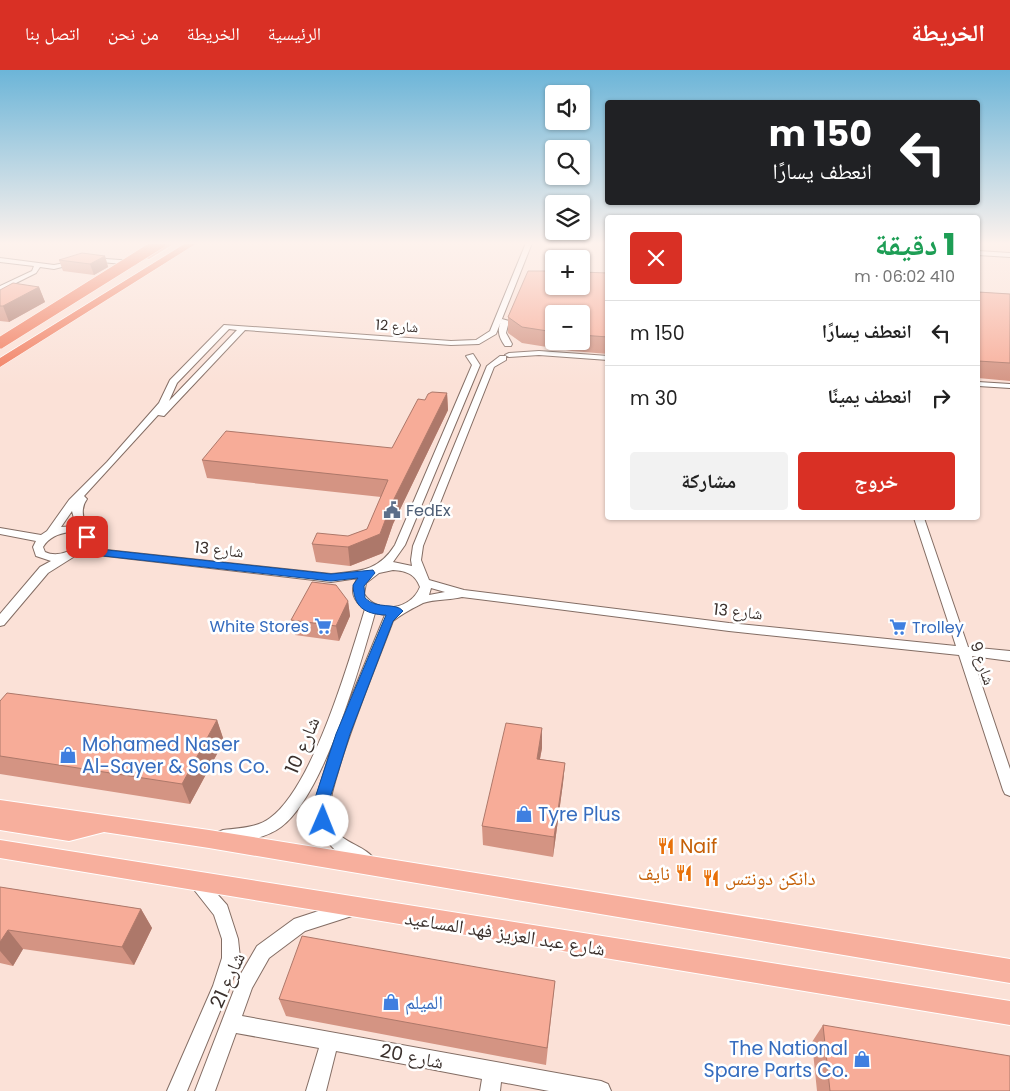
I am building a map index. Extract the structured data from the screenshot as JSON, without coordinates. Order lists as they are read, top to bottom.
{
  "streets": {
    "main road": ["شارع عبد العزيز فهد المساعيد"],
    "street": [
      "شارع 12",
      "شارع 13",
      "شارع 9",
      "شارع 10",
      "شارع 21",
      "شارع 20"
    ]
  },
  "crossings": [
    ["شارع 13", "شارع 9"],
    ["شارع 13", "شارع 10"],
    ["شارع عبد العزيز فهد المساعيد", "شارع 21"],
    ["شارع 21", "شارع 20"]
  ],
  "places": {
    "public building": ["FedEx"],
    "supermarket": ["White Stores", "Trolley"],
    "shop": [
      "Mohamed Naser Al-Sayer & Sons Co.",
      "Tyre Plus",
      "الميلم",
      "The National Spare Parts Co."
    ],
    "restaurant": ["Naif", "نايف", "دانكن دونتس"]
  },
  "page": {
    "header": "الخريطة",
    "nav": [
      "الرئيسية",
      "الخريطة",
      "من نحن",
      "اتصل بنا"
    ],
    "map_buttons": ["+", "−"],
    "turn": ["150 m", "انعطف يسارًا"],
    "heading": ["1 دقيقة", "410 m · 06:02"],
    "list": [
      {
        "name": "انعطف يسارًا",
        "value": "150 m"
      },
      {
        "name": "انعطف يمينًا",
        "value": "30 m"
      }
    ],
    "buttons": ["خروج", "مشاركة"]
  }
}
